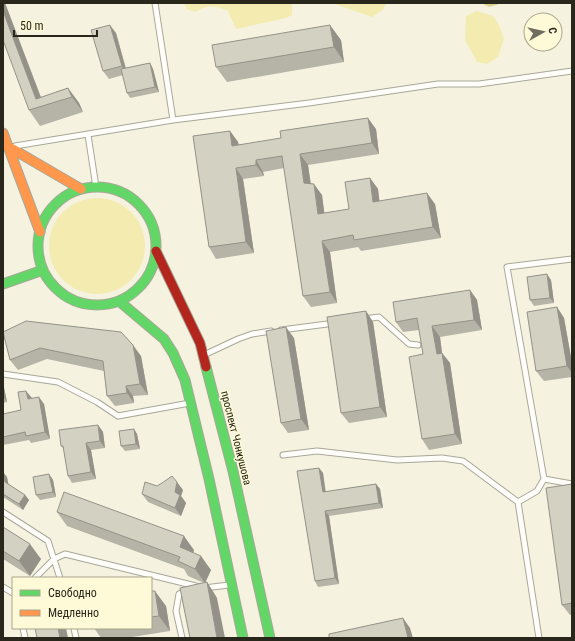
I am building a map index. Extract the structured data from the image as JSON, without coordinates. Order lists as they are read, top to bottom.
{
  "streets": {
    "main road": ["проспект Чонкушова"]
  },
  "legend": ["Свободно", "Медленно"],
  "scale_bar": "50 m",
  "north": "right"
}
